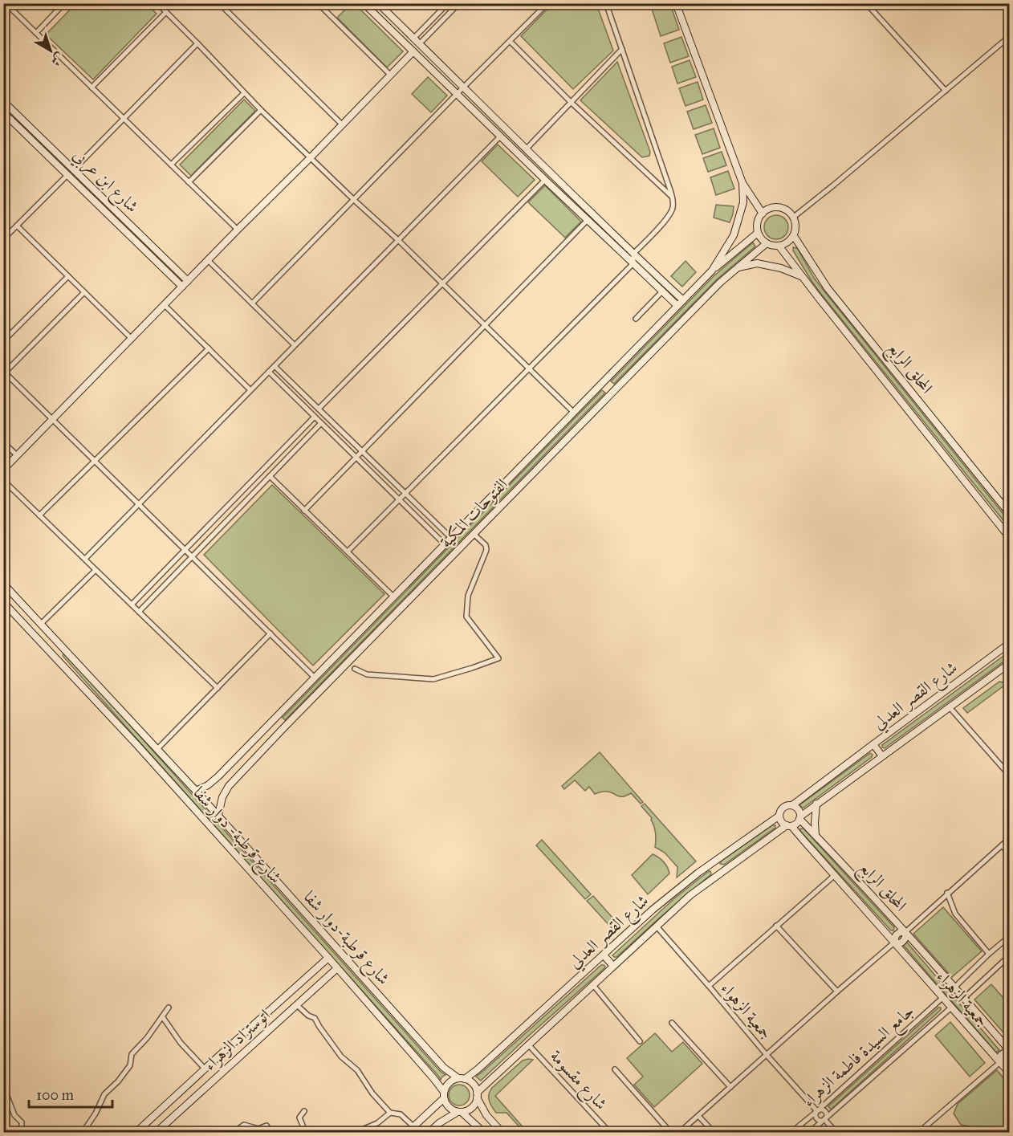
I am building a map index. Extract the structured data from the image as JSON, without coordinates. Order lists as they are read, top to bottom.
{
  "streets": {
    "street": [
      "شارع ابن عربي",
      "المحلق الرابع",
      "الفتوحات المكية",
      "شارع القصر العدلي",
      "شارع قرطبة- دوار شفا",
      "شارع قرطبة-دوار شفا",
      "جمعية الزهراء",
      "جمعية الزهواء",
      "اتوستراد الزهراء",
      "جامع السيدة فاطمة الزهراء",
      "شارع مقسومة"
    ]
  },
  "crossings": [
    ["المحلق الرابع", "الفتوحات المكية"],
    ["المحلق الرابع", "شارع القصر العدلي"],
    ["المحلق الرابع", "جمعية الزهراء"],
    ["الفتوحات المكية", "شارع قرطبة-دوار شفا"],
    ["شارع القصر العدلي", "شارع قرطبة- دوار شفا"],
    ["شارع القصر العدلي", "شارع قرطبة-دوار شفا"],
    ["شارع القصر العدلي", "جمعية الزهواء"],
    ["شارع القصر العدلي", "شارع مقسومة"],
    ["شارع قرطبة- دوار شفا", "شارع قرطبة-دوار شفا"],
    ["شارع قرطبة- دوار شفا", "اتوستراد الزهراء"],
    ["جمعية الزهراء", "جامع السيدة فاطمة الزهراء"],
    ["جمعية الزهواء", "جامع السيدة فاطمة الزهراء"]
  ],
  "scale_bar": "100 m",
  "north": "bottom right"
}
